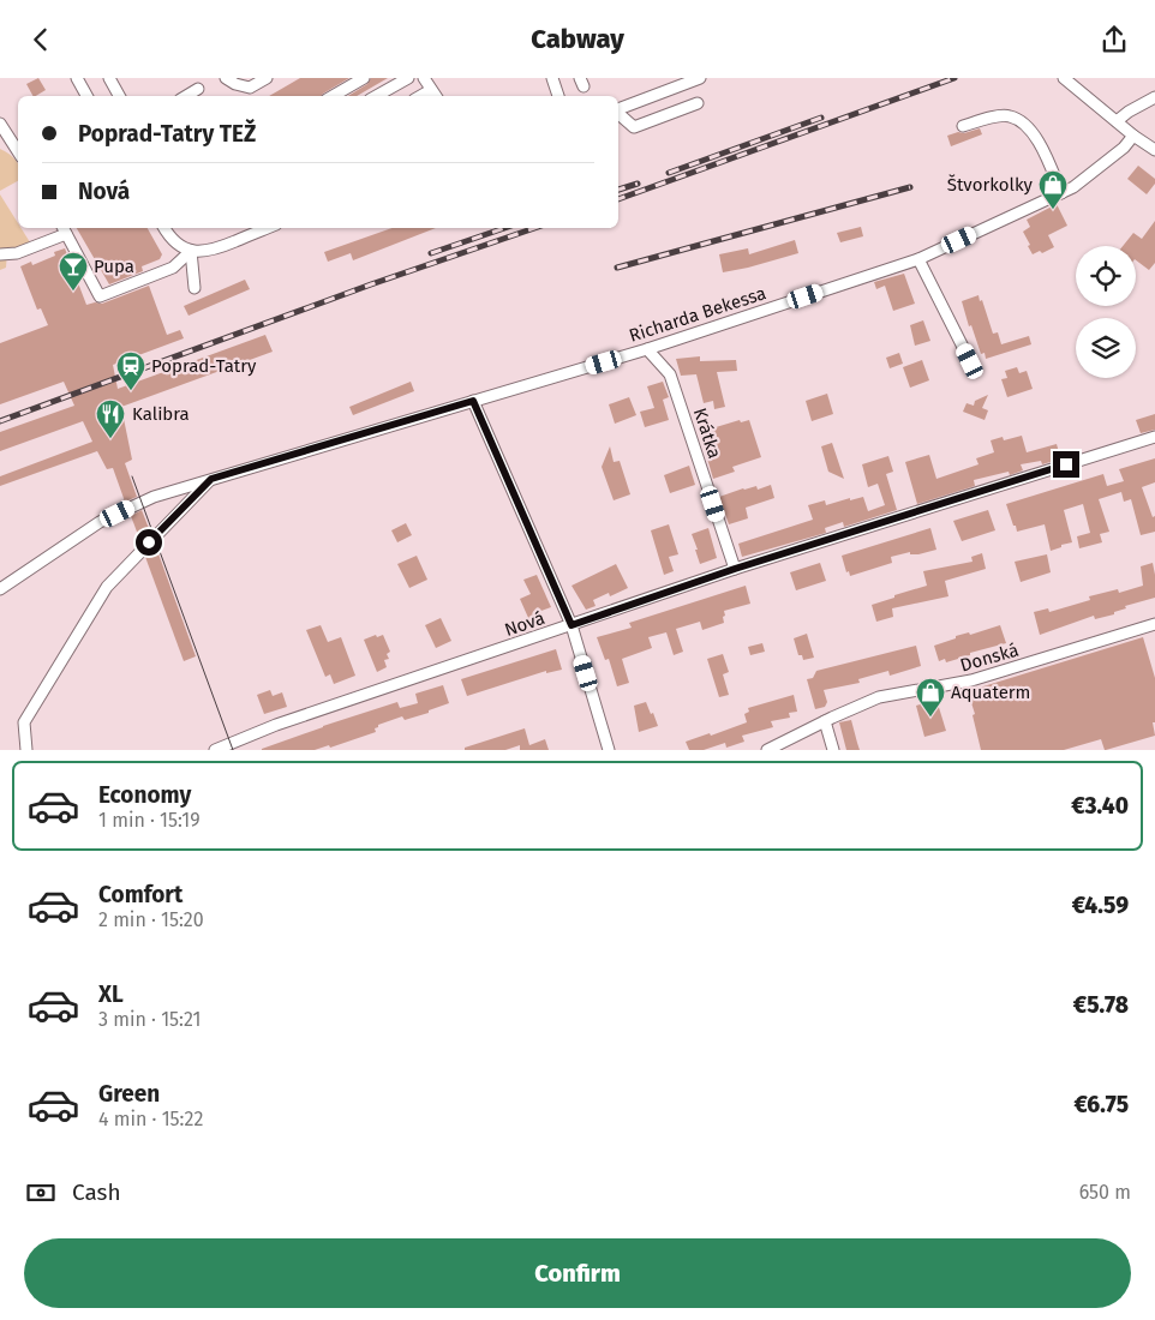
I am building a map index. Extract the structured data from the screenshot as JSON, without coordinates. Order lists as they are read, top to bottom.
{
  "streets": {
    "street": [
      "Richarda Bekessa",
      "Krátka",
      "Nová",
      "Donská"
    ]
  },
  "crossings": [
    ["Richarda Bekessa", "Krátka"],
    ["Krátka", "Nová"]
  ],
  "places": {
    "shop": ["Štvorkolky", "Aquaterm"],
    "bar": ["Pupa"],
    "station": ["Poprad-Tatry"],
    "restaurant": ["Kalibra"]
  },
  "page": {
    "header": "Cabway",
    "banner": ["Poprad-Tatry TEŽ", "Nová"],
    "list": [
      {
        "name": "Economy",
        "note": "1 min · 15:19",
        "value": "€3.40"
      },
      {
        "name": "Comfort",
        "note": "2 min · 15:20",
        "value": "€4.59"
      },
      {
        "name": "XL",
        "note": "3 min · 15:21",
        "value": "€5.78"
      },
      {
        "name": "Green",
        "note": "4 min · 15:22",
        "value": "€6.75"
      }
    ],
    "pay": ["Cash", "650 m"],
    "buttons": "Confirm"
  }
}
